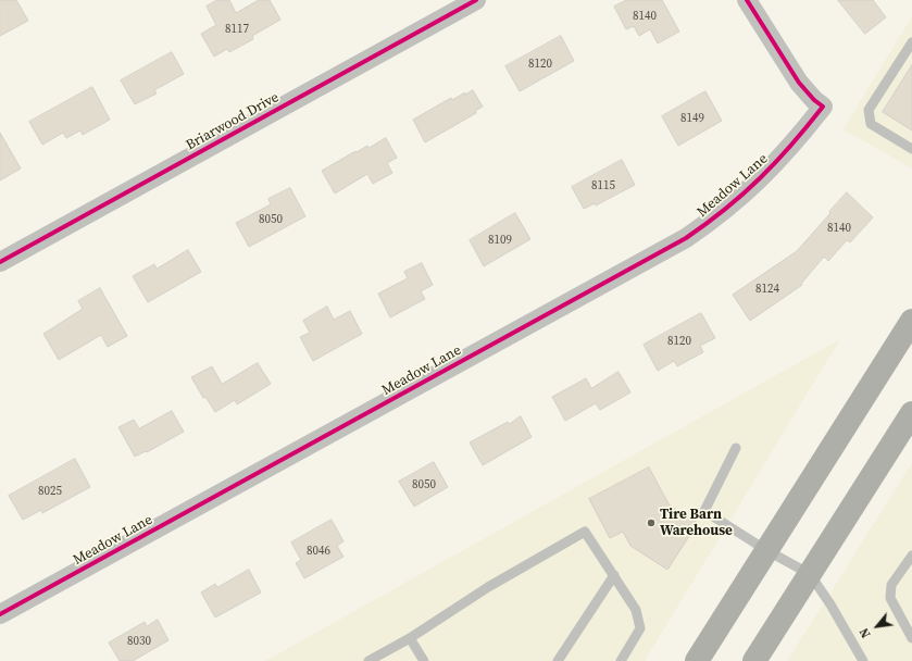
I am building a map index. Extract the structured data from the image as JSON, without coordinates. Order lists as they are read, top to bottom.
{
  "streets": {
    "street": ["Briarwood Drive", "Meadow Lane"]
  },
  "places": ["Tire Barn Warehouse"],
  "house_numbers": [
    "8140",
    "8117",
    "8120",
    "8149",
    "8115",
    "8050",
    "8140",
    "8109",
    "8124",
    "8120",
    "8050",
    "8025",
    "8046",
    "8030"
  ],
  "north": "bottom left"
}
